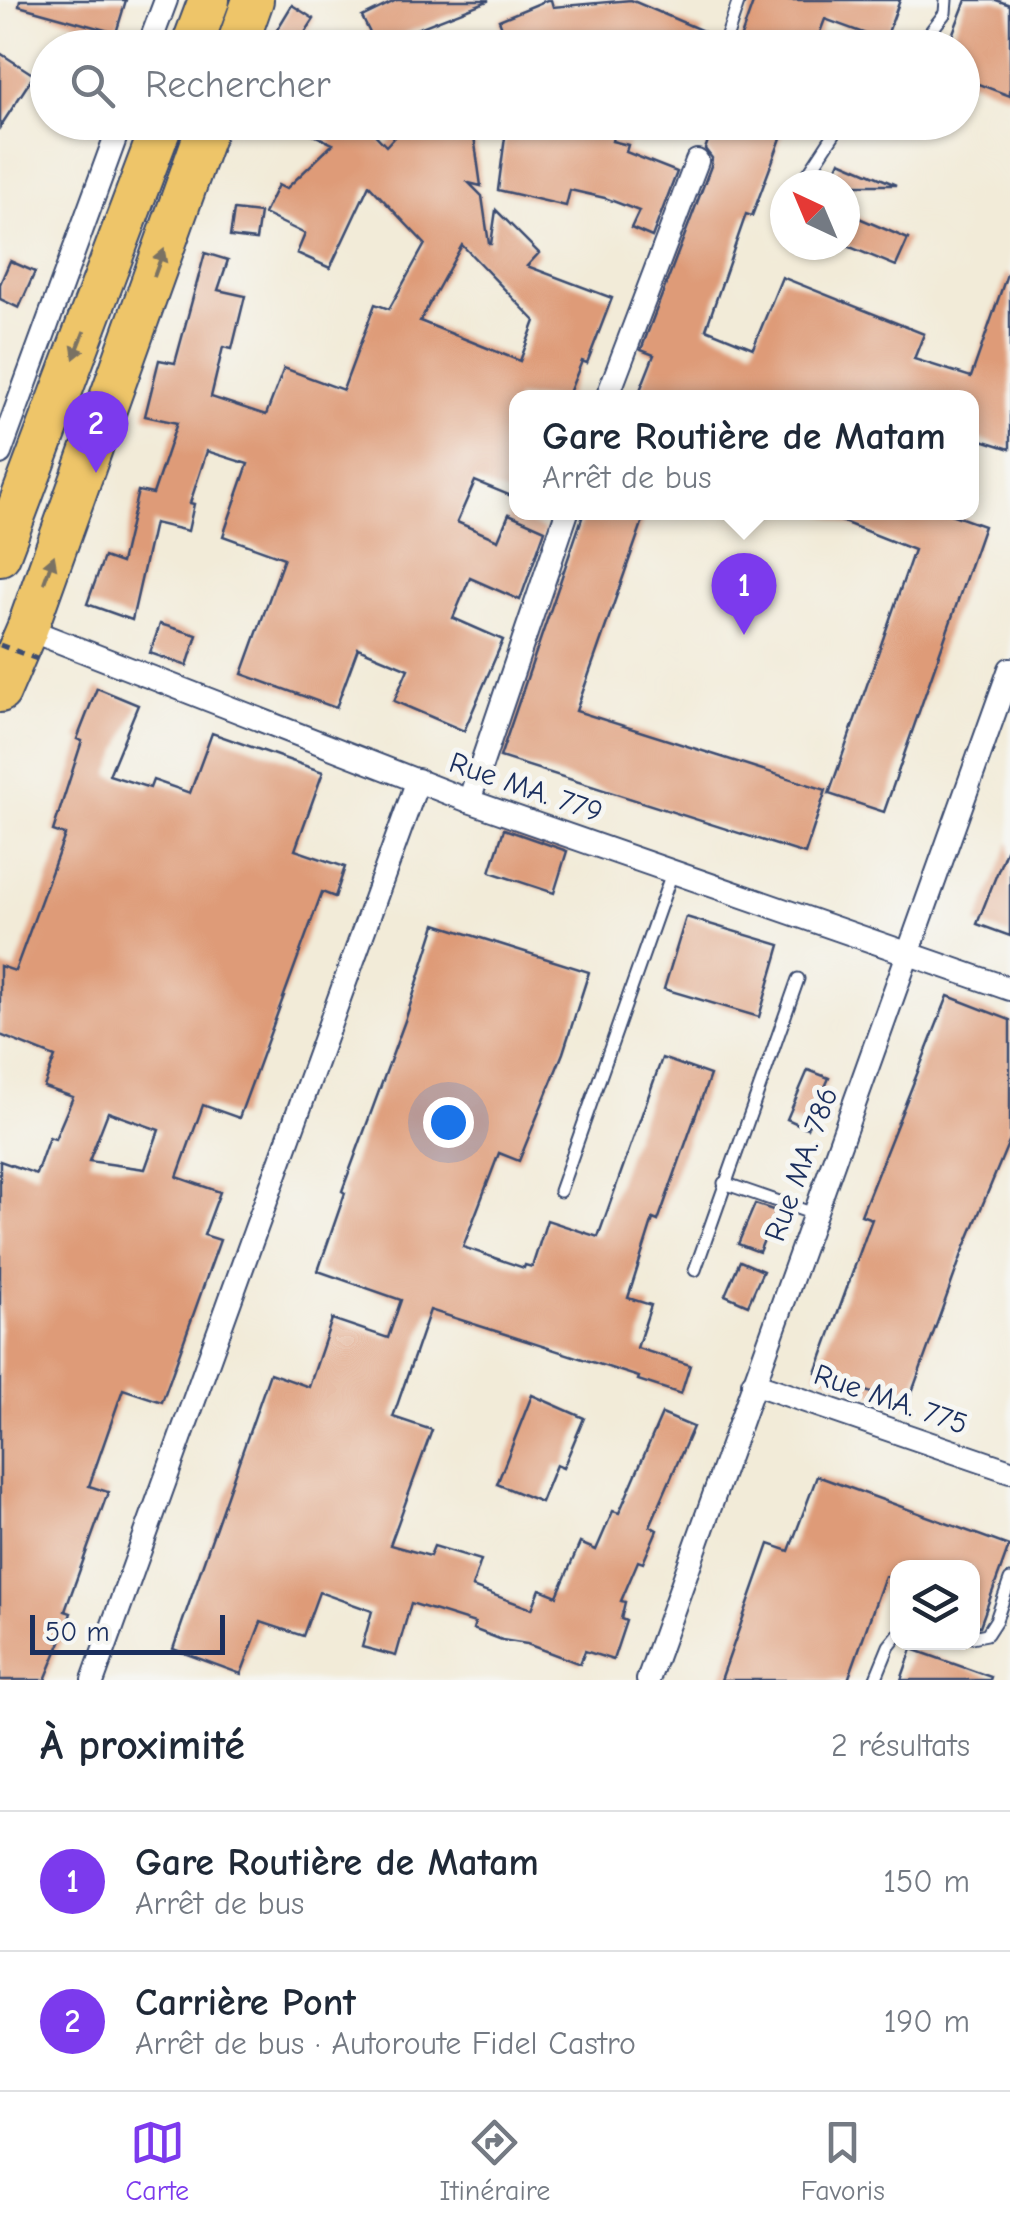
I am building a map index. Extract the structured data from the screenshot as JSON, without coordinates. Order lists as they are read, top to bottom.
{
  "streets": {
    "street": ["Rue MA. 779", "Rue MA. 786", "Rue MA. 775"]
  },
  "crossings": [
    ["Rue MA. 779", "Rue MA. 786"],
    ["Rue MA. 786", "Rue MA. 775"]
  ],
  "scale_bar": "50 m",
  "north": "top left",
  "page": {
    "search": "Rechercher",
    "popup": ["Gare Routière de Matam", "Arrêt de bus"],
    "pins": ["2", "1"],
    "scale": "50 m",
    "heading": ["À proximité", "2 résultats"],
    "list": [
      {
        "mark": "1",
        "name": "Gare Routière de Matam",
        "note": "Arrêt de bus",
        "value": "150 m"
      },
      {
        "mark": "2",
        "name": "Carrière Pont",
        "note": "Arrêt de bus · Autoroute Fidel Castro",
        "value": "190 m"
      }
    ],
    "nav": ["Carte", "Itinéraire", "Favoris"]
  }
}
